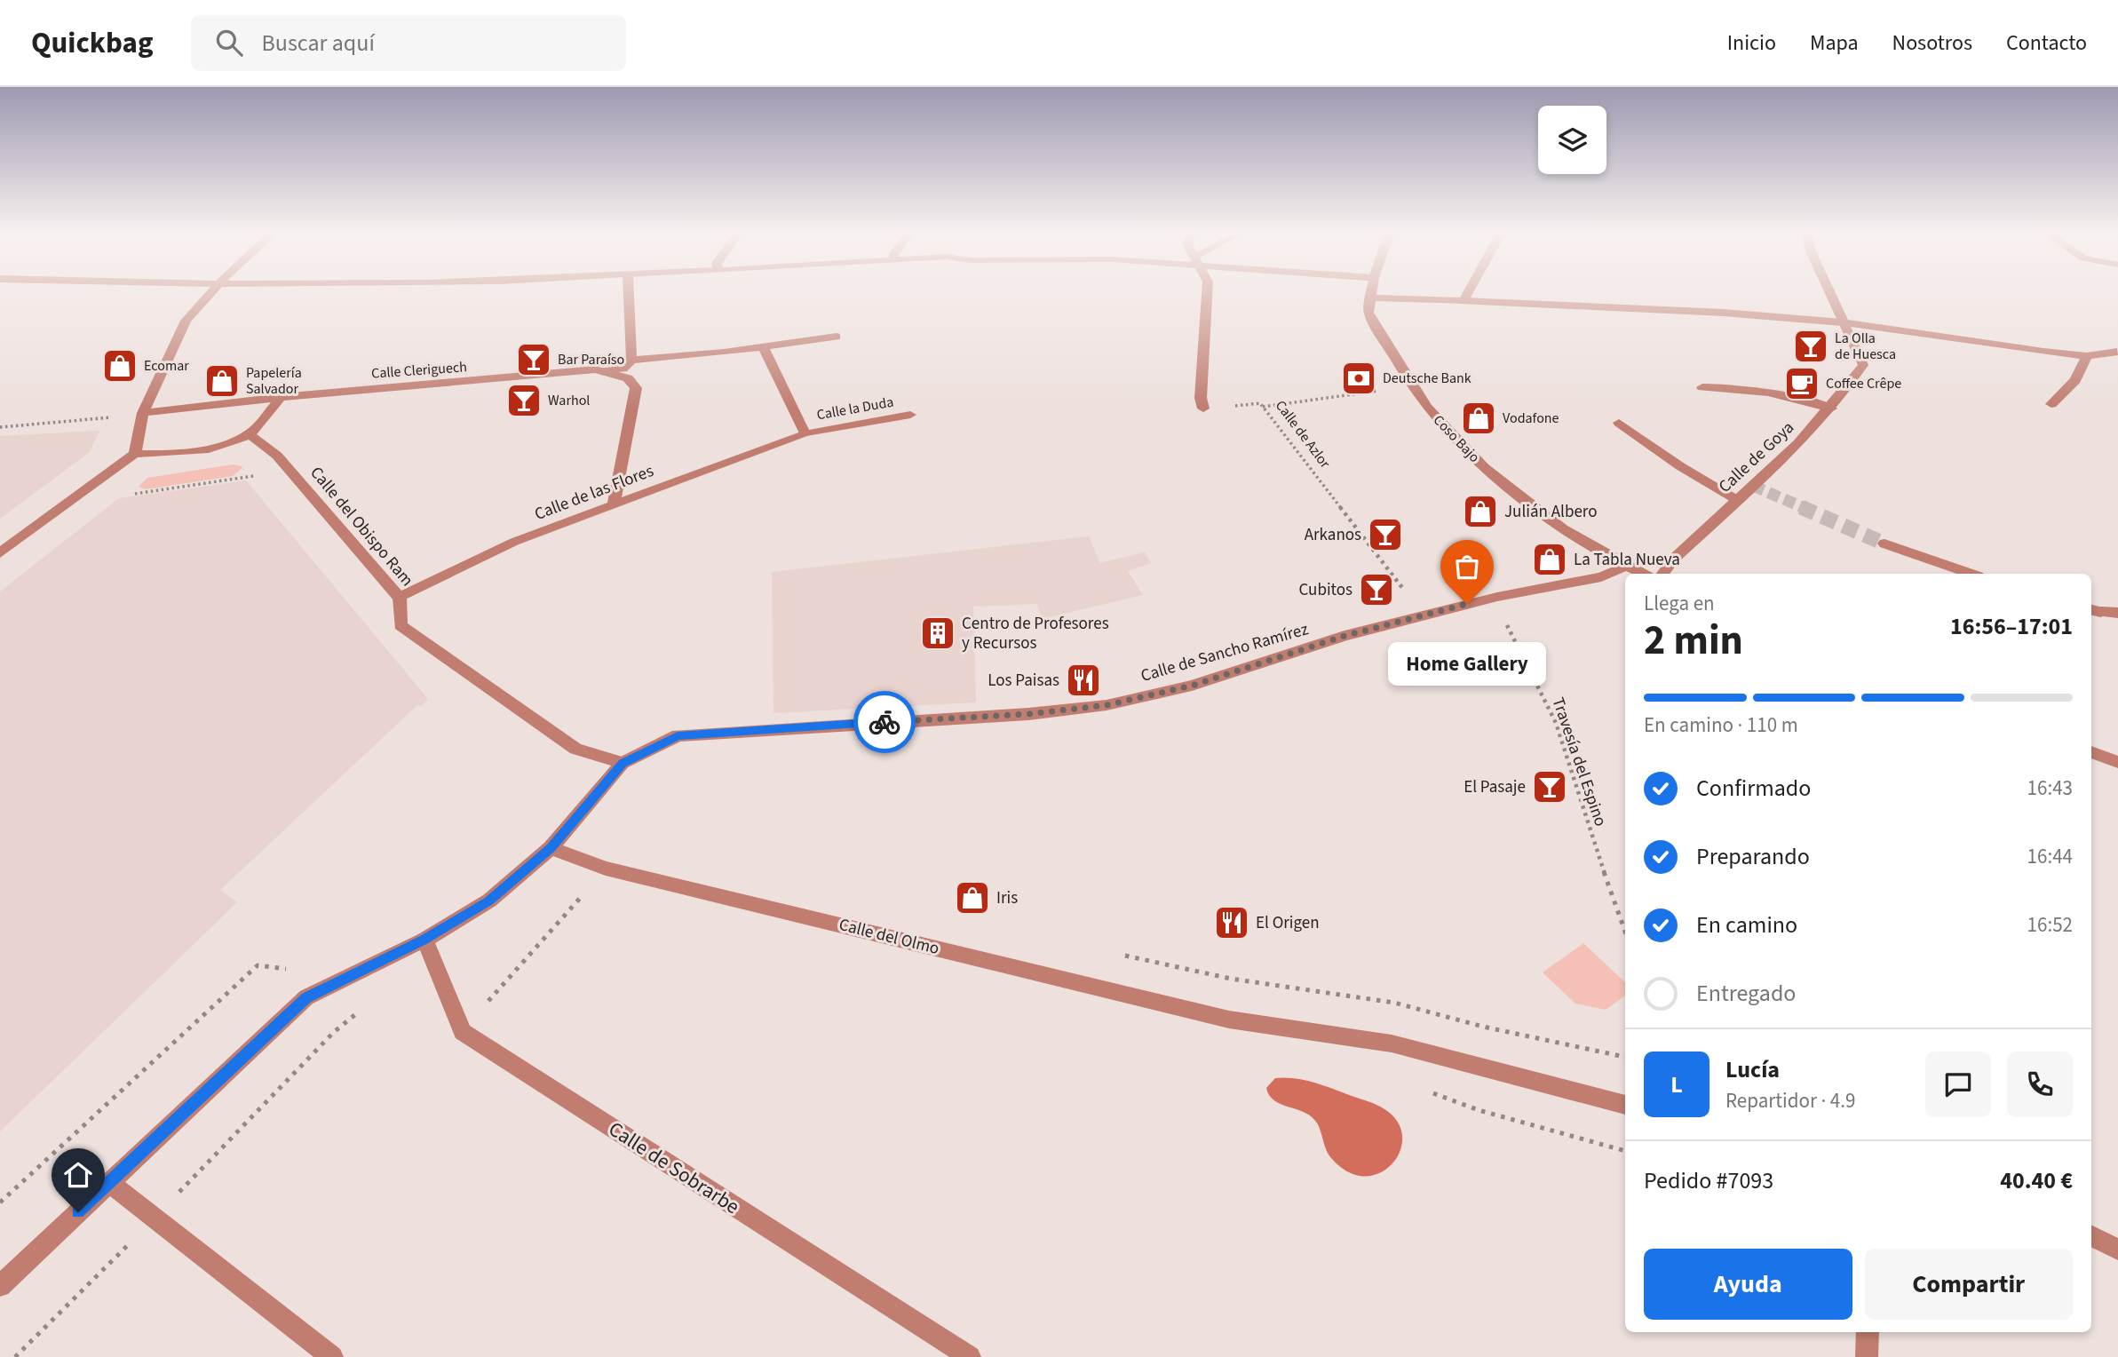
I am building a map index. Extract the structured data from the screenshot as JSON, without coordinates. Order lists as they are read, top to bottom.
{
  "streets": {
    "street": [
      "Calle Cleriguech",
      "Calle la Duda",
      "Coso Bajo",
      "Calle de Goya",
      "Calle de las Flores",
      "Calle del Obispo Ram",
      "Calle de Sancho Ramírez",
      "Calle del Olmo",
      "Calle de Sobrarbe"
    ],
    "path": ["Calle de Azlor", "Travesía del Espino"]
  },
  "crossings": [
    ["Calle la Duda", "Calle de las Flores"],
    ["Calle de Azlor", "Calle de Sancho Ramírez"],
    ["Coso Bajo", "Calle de Sancho Ramírez"],
    ["Calle de las Flores", "Calle del Obispo Ram"],
    ["Calle del Obispo Ram", "Calle de Sancho Ramírez"],
    ["Calle de Sancho Ramírez", "Travesía del Espino"]
  ],
  "places": {
    "bar": [
      "La Olla de Huesca",
      "Bar Paraíso",
      "Warhol",
      "Arkanos",
      "Cubitos",
      "El Pasaje"
    ],
    "shop": [
      "Ecomar",
      "Papelería Salvador",
      "Vodafone",
      "Julián Albero",
      "La Tabla Nueva",
      "Iris"
    ],
    "bank": ["Deutsche Bank"],
    "cafe": ["Coffee Crêpe"],
    "other": ["Home Gallery"],
    "building": ["Centro de Profesores y Recursos"],
    "restaurant": ["Los Paisas", "El Origen"]
  },
  "page": {
    "header": "Quickbag",
    "search": "Buscar aquí",
    "nav": [
      "Inicio",
      "Mapa",
      "Nosotros",
      "Contacto"
    ],
    "heading": ["2 min", "Llega en", "16:56–17:01"],
    "panel": [
      "Lucía",
      "Repartidor · 4.9",
      "Pedido #7093",
      "40.40 €"
    ],
    "bubble": "Home Gallery",
    "bar": "En camino · 110 m",
    "list": [
      ["Confirmado", "16:43"],
      ["Preparando", "16:44"],
      ["En camino", "16:52"],
      "Entregado"
    ],
    "round": "L",
    "buttons": ["Ayuda", "Compartir"]
  }
}
